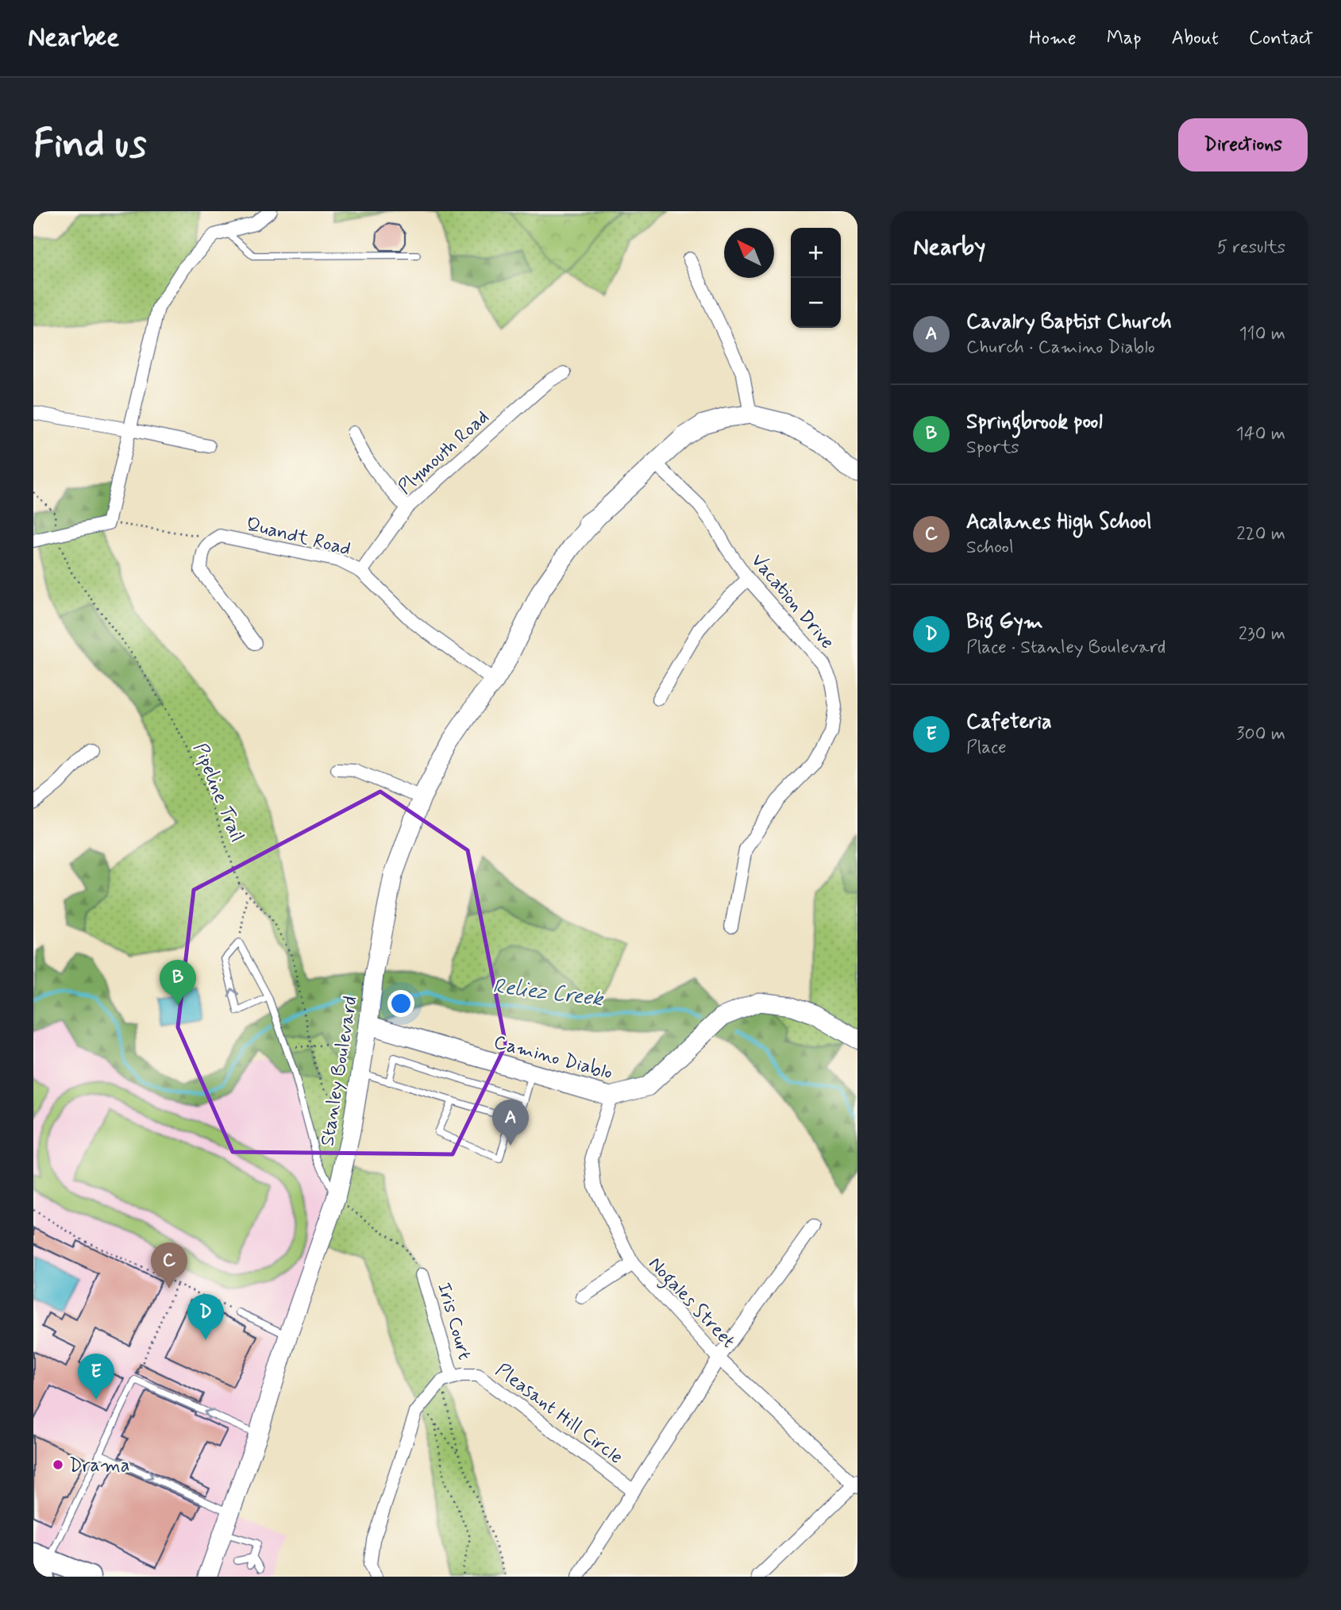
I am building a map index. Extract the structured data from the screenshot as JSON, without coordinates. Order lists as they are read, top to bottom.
{
  "streets": {
    "street": [
      "Plymouth Road",
      "Quandt Road",
      "Vacation Drive",
      "Camino Diablo",
      "Stanley Boulevard",
      "Nogales Street",
      "Iris Court",
      "Pleasant Hill Circle"
    ],
    "path": ["Pipeline Trail"]
  },
  "crossings": [
    ["Plymouth Road", "Quandt Road"],
    ["Quandt Road", "Stanley Boulevard"],
    ["Vacation Drive", "Stanley Boulevard"],
    ["Pipeline Trail", "Stanley Boulevard"],
    ["Camino Diablo", "Stanley Boulevard"],
    ["Camino Diablo", "Nogales Street"],
    ["Iris Court", "Pleasant Hill Circle"]
  ],
  "water": ["Reliez Creek"],
  "places": ["Drama"],
  "north": "top left",
  "page": {
    "header": "Nearbee",
    "nav": [
      "Home",
      "Map",
      "About",
      "Contact"
    ],
    "buttons": "Directions",
    "title": "Find us",
    "heading": ["Nearby", "5 results"],
    "map_buttons": ["+", "−"],
    "list": [
      {
        "mark": "A",
        "name": "Cavalry Baptist Church",
        "note": "Church · Camino Diablo",
        "value": "110 m"
      },
      {
        "mark": "B",
        "name": "Springbrook pool",
        "note": "Sports",
        "value": "140 m"
      },
      {
        "mark": "C",
        "name": "Acalanes High School",
        "note": "School",
        "value": "220 m"
      },
      {
        "mark": "D",
        "name": "Big Gym",
        "note": "Place · Stanley Boulevard",
        "value": "230 m"
      },
      {
        "mark": "E",
        "name": "Cafeteria",
        "note": "Place",
        "value": "300 m"
      }
    ],
    "pins": [
      "B",
      "A",
      "C",
      "D",
      "E"
    ]
  }
}
